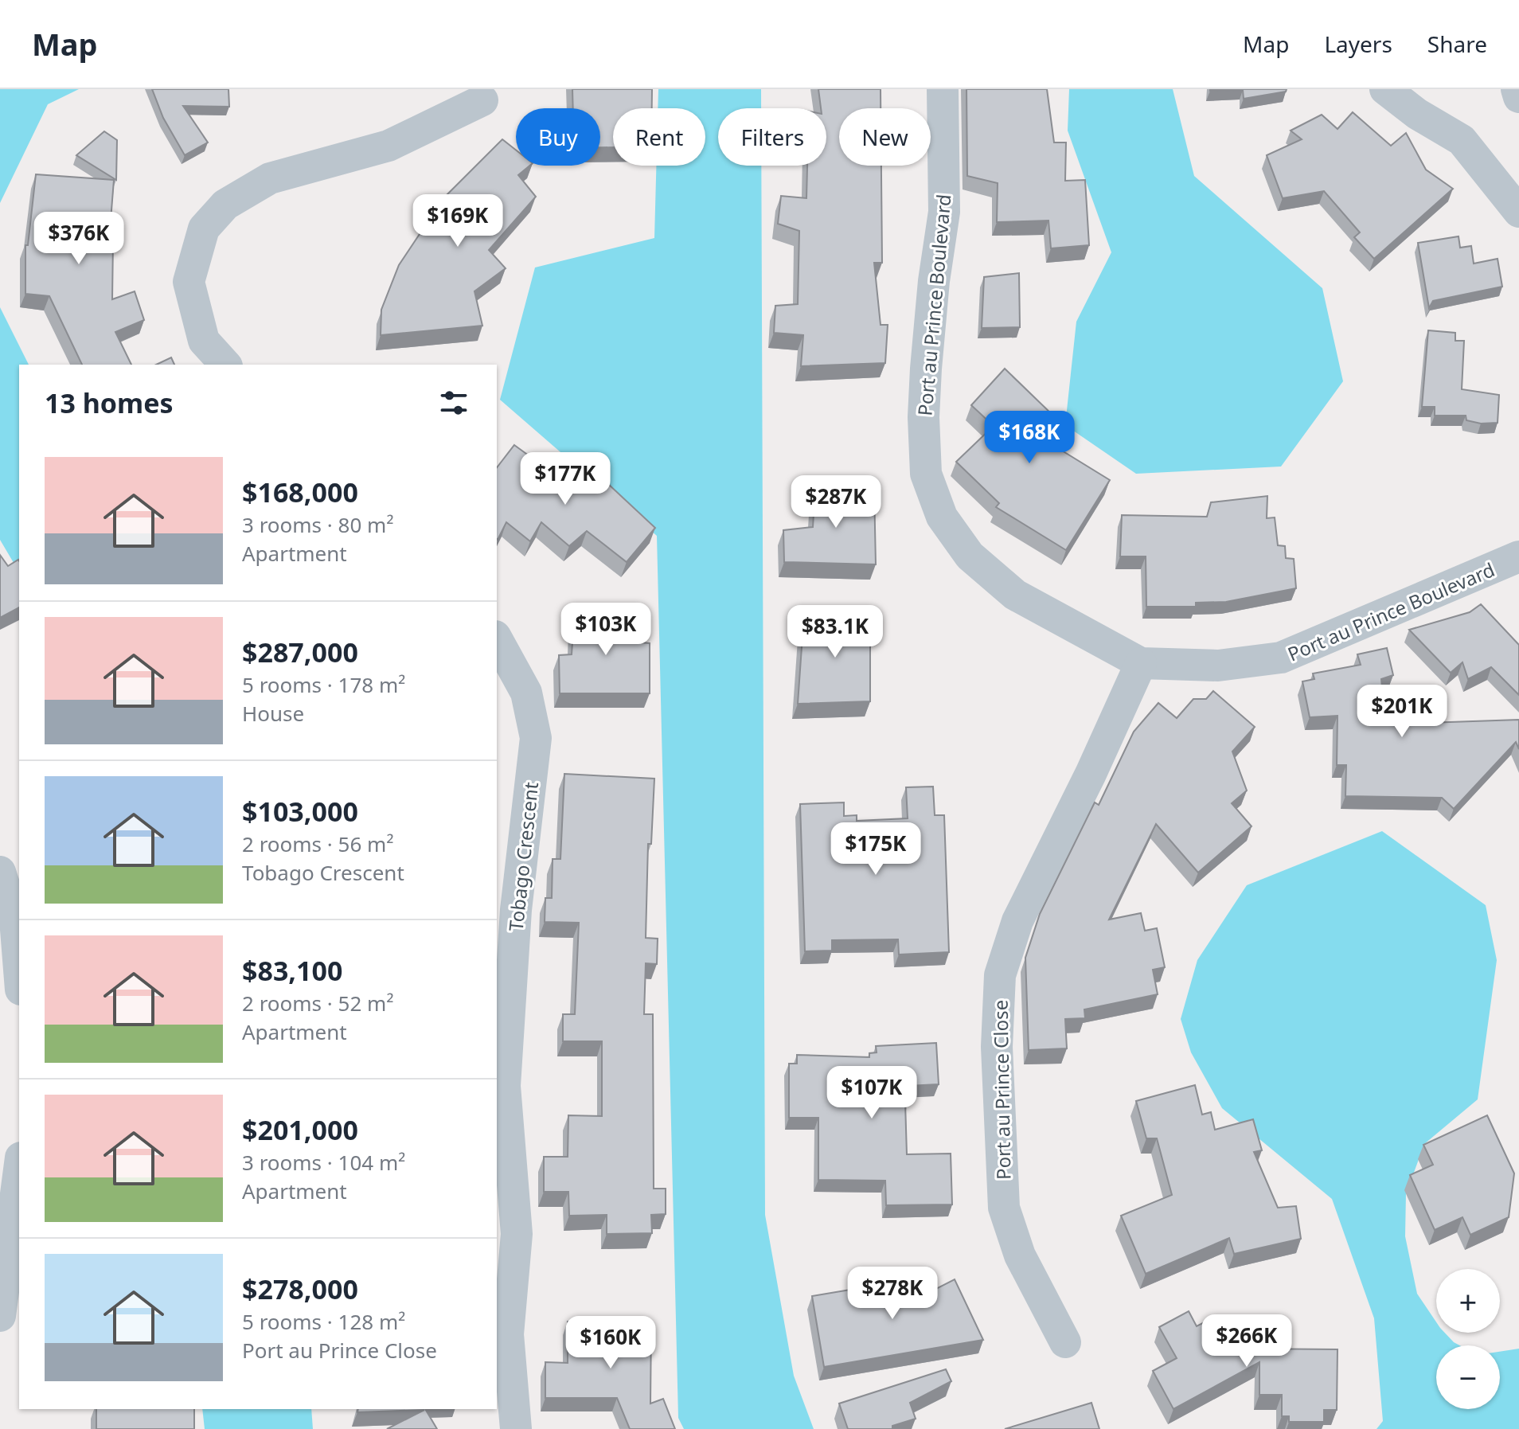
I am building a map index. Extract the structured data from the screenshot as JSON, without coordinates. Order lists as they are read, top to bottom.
{
  "streets": {
    "street": ["Port au Prince Boulevard", "Tobago Crescent", "Port au Prince Close"]
  },
  "crossings": [
    ["Port au Prince Boulevard", "Port au Prince Close"]
  ],
  "page": {
    "header": "Map",
    "nav": ["Map", "Layers", "Share"],
    "chip": [
      "Buy",
      "Rent",
      "Filters",
      "New"
    ],
    "price": [
      "$169K",
      "$376K",
      "$168K",
      "$177K",
      "$287K",
      "$103K",
      "$83.1K",
      "$201K",
      "$175K",
      "$107K",
      "$278K",
      "$266K",
      "$160K"
    ],
    "heading": "13 homes",
    "list": [
      {
        "name": "$168,000",
        "note": "3 rooms · 80 m² · Apartment"
      },
      {
        "name": "$287,000",
        "note": "5 rooms · 178 m² · House"
      },
      {
        "name": "$103,000",
        "note": "2 rooms · 56 m² · Tobago Crescent"
      },
      {
        "name": "$83,100",
        "note": "2 rooms · 52 m² · Apartment"
      },
      {
        "name": "$201,000",
        "note": "3 rooms · 104 m² · Apartment"
      },
      {
        "name": "$278,000",
        "note": "5 rooms · 128 m² · Port au Prince Close"
      }
    ],
    "map_buttons": ["+", "−"]
  }
}
